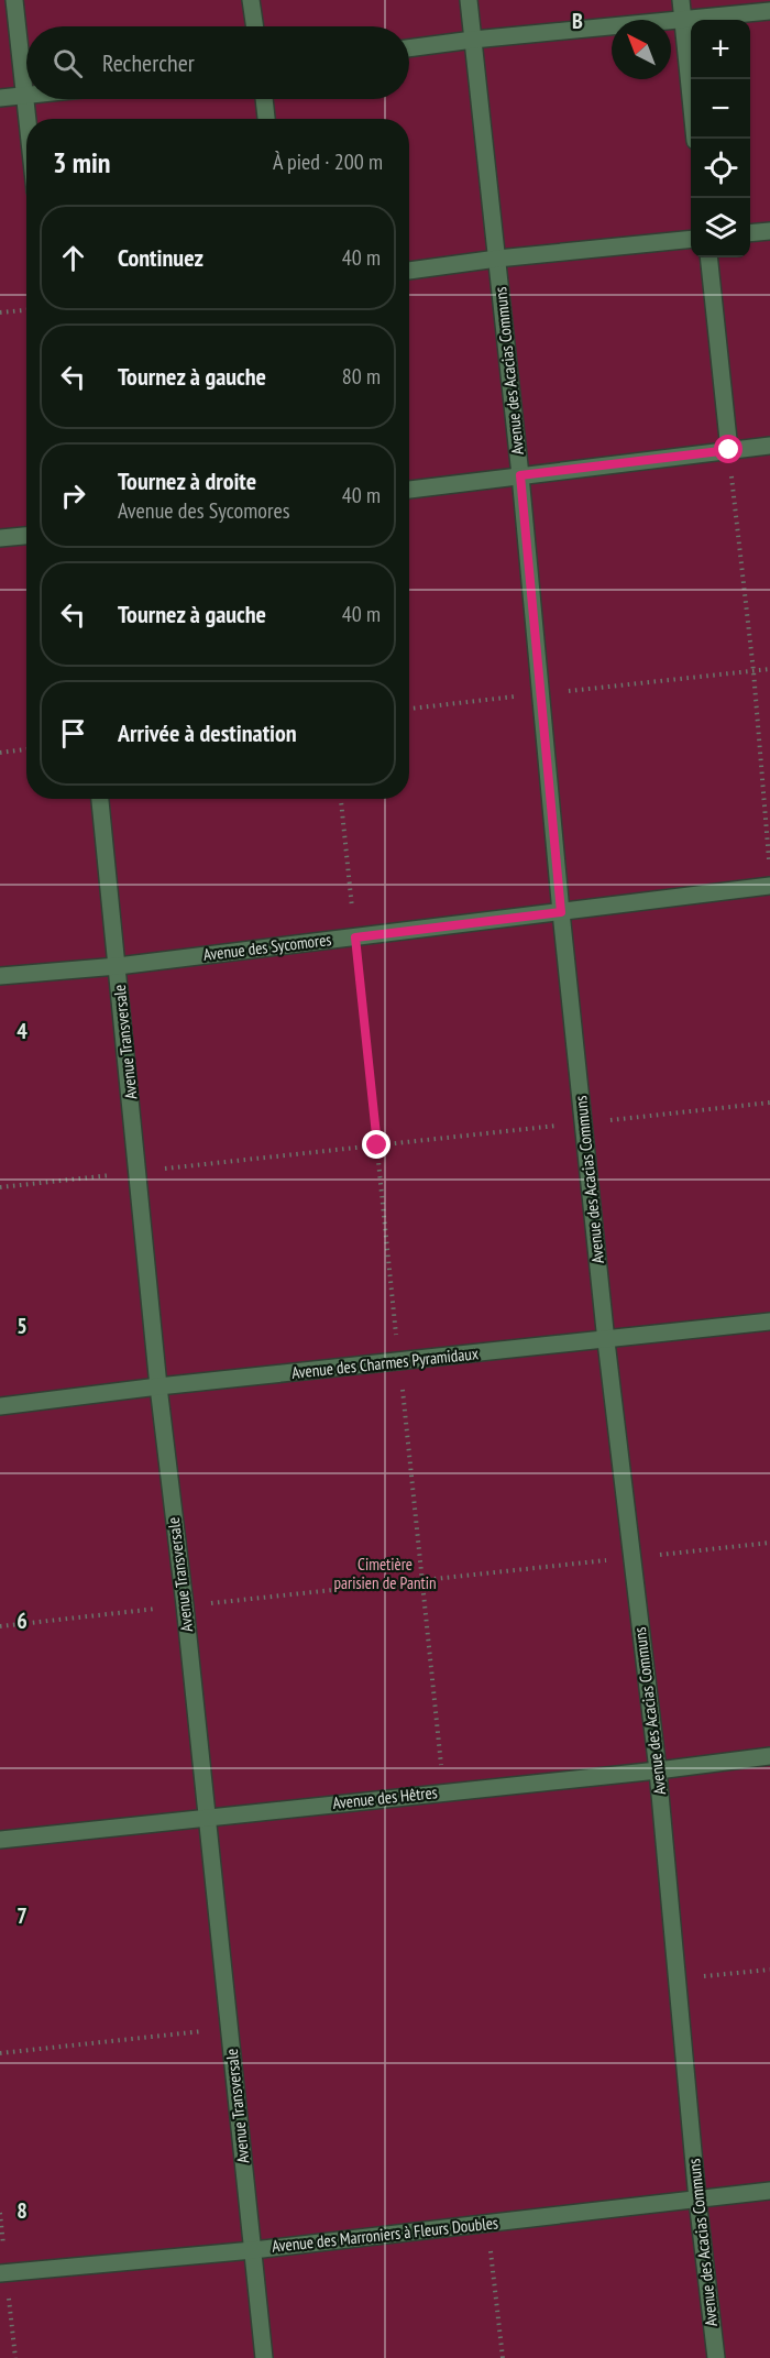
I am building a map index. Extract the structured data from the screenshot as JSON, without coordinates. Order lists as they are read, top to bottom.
{
  "streets": {
    "lane": [
      "Avenue des Acacias Communs",
      "Avenue des Sycomores",
      "Avenue Transversale",
      "Avenue des Charmes Pyramidaux",
      "Avenue des Hêtres",
      "Avenue des Marroniers à Fleurs Doubles"
    ]
  },
  "crossings": [
    ["Avenue des Acacias Communs", "Avenue des Sycomores"],
    ["Avenue des Acacias Communs", "Avenue des Charmes Pyramidaux"],
    ["Avenue des Acacias Communs", "Avenue des Hêtres"],
    ["Avenue des Acacias Communs", "Avenue des Marroniers à Fleurs Doubles"],
    ["Avenue des Sycomores", "Avenue Transversale"],
    ["Avenue Transversale", "Avenue des Charmes Pyramidaux"],
    ["Avenue Transversale", "Avenue des Hêtres"],
    ["Avenue Transversale", "Avenue des Marroniers à Fleurs Doubles"]
  ],
  "parks": ["Cimetière parisien de Pantin"],
  "north": "top left",
  "page": {
    "map_buttons": ["+", "−"],
    "search": "Rechercher",
    "heading": ["3 min", "À pied · 200 m"],
    "list": [
      ["Continuez", "40 m"],
      ["Tournez à gauche", "80 m"],
      ["Tournez à droite", "Avenue des Sycomores", "40 m"],
      ["Tournez à gauche", "40 m"],
      "Arrivée à destination"
    ]
  },
  "grid": {
    "columns": ["B"],
    "rows": [
      "4",
      "5",
      "6",
      "7",
      "8"
    ]
  }
}
